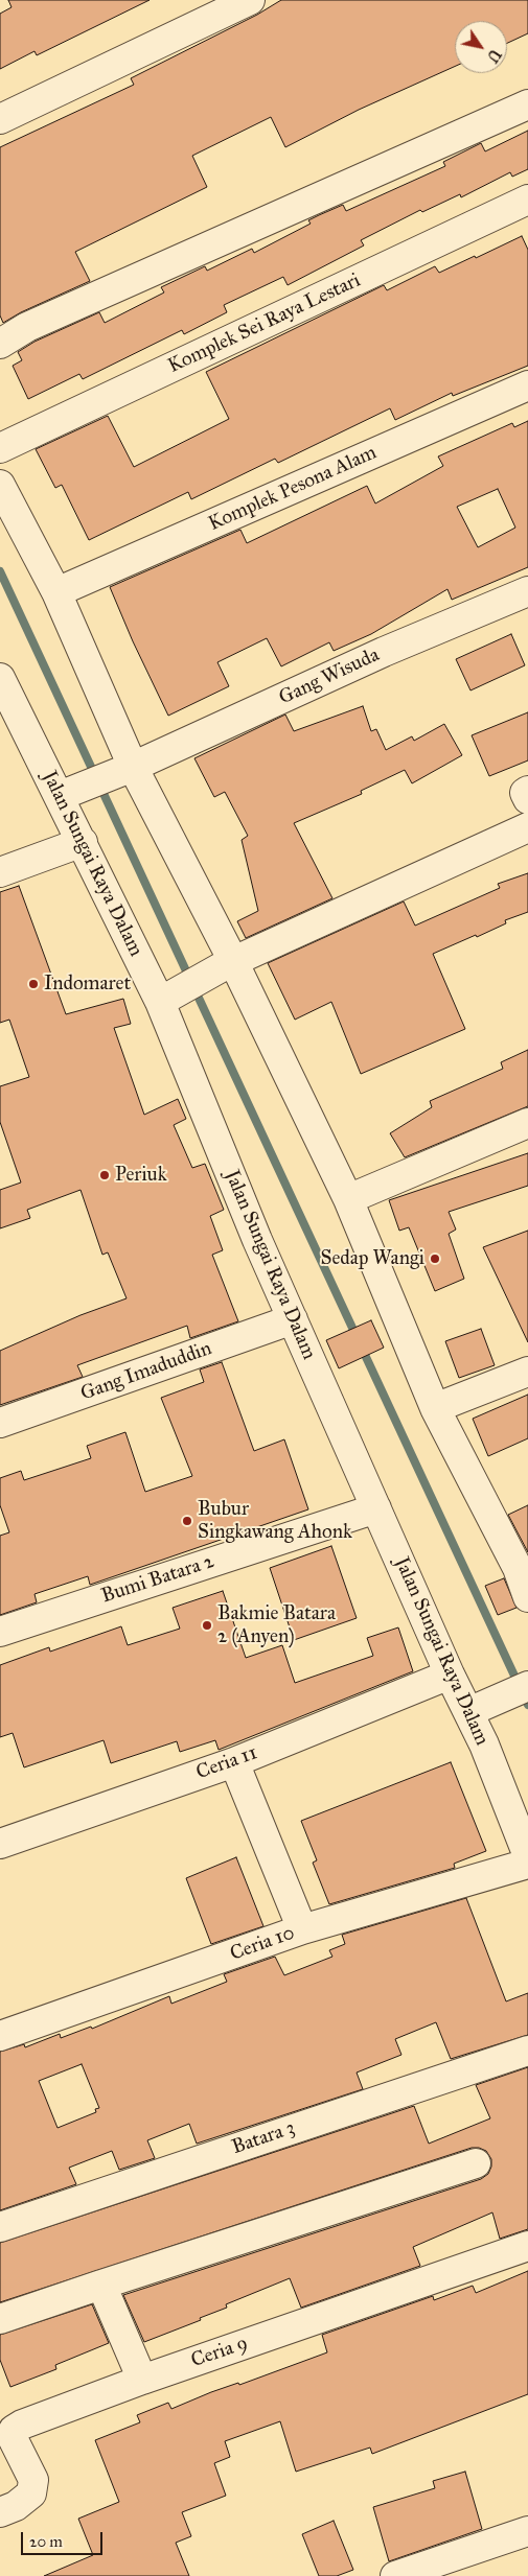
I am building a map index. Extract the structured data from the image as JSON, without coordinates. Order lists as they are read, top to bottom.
{
  "streets": {
    "street": [
      "Komplek Sei Raya Lestari",
      "Komplek Pesona Alam",
      "Gang Wisuda",
      "Jalan Sungai Raya Dalam",
      "Gang Imaduddin",
      "Bumi Batara 2",
      "Ceria 11",
      "Ceria 10",
      "Batara 3",
      "Ceria 9"
    ]
  },
  "crossings": [
    ["Gang Wisuda", "Jalan Sungai Raya Dalam"],
    ["Jalan Sungai Raya Dalam", "Gang Imaduddin"],
    ["Jalan Sungai Raya Dalam", "Bumi Batara 2"],
    ["Jalan Sungai Raya Dalam", "Ceria 11"]
  ],
  "places": [
    "Indomaret",
    "Periuk",
    "Sedap Wangi",
    "Bubur Singkawang Ahonk",
    "Bakmie Batara 2 (Anyen)"
  ],
  "scale_bar": "20 m",
  "north": "bottom right"
}
